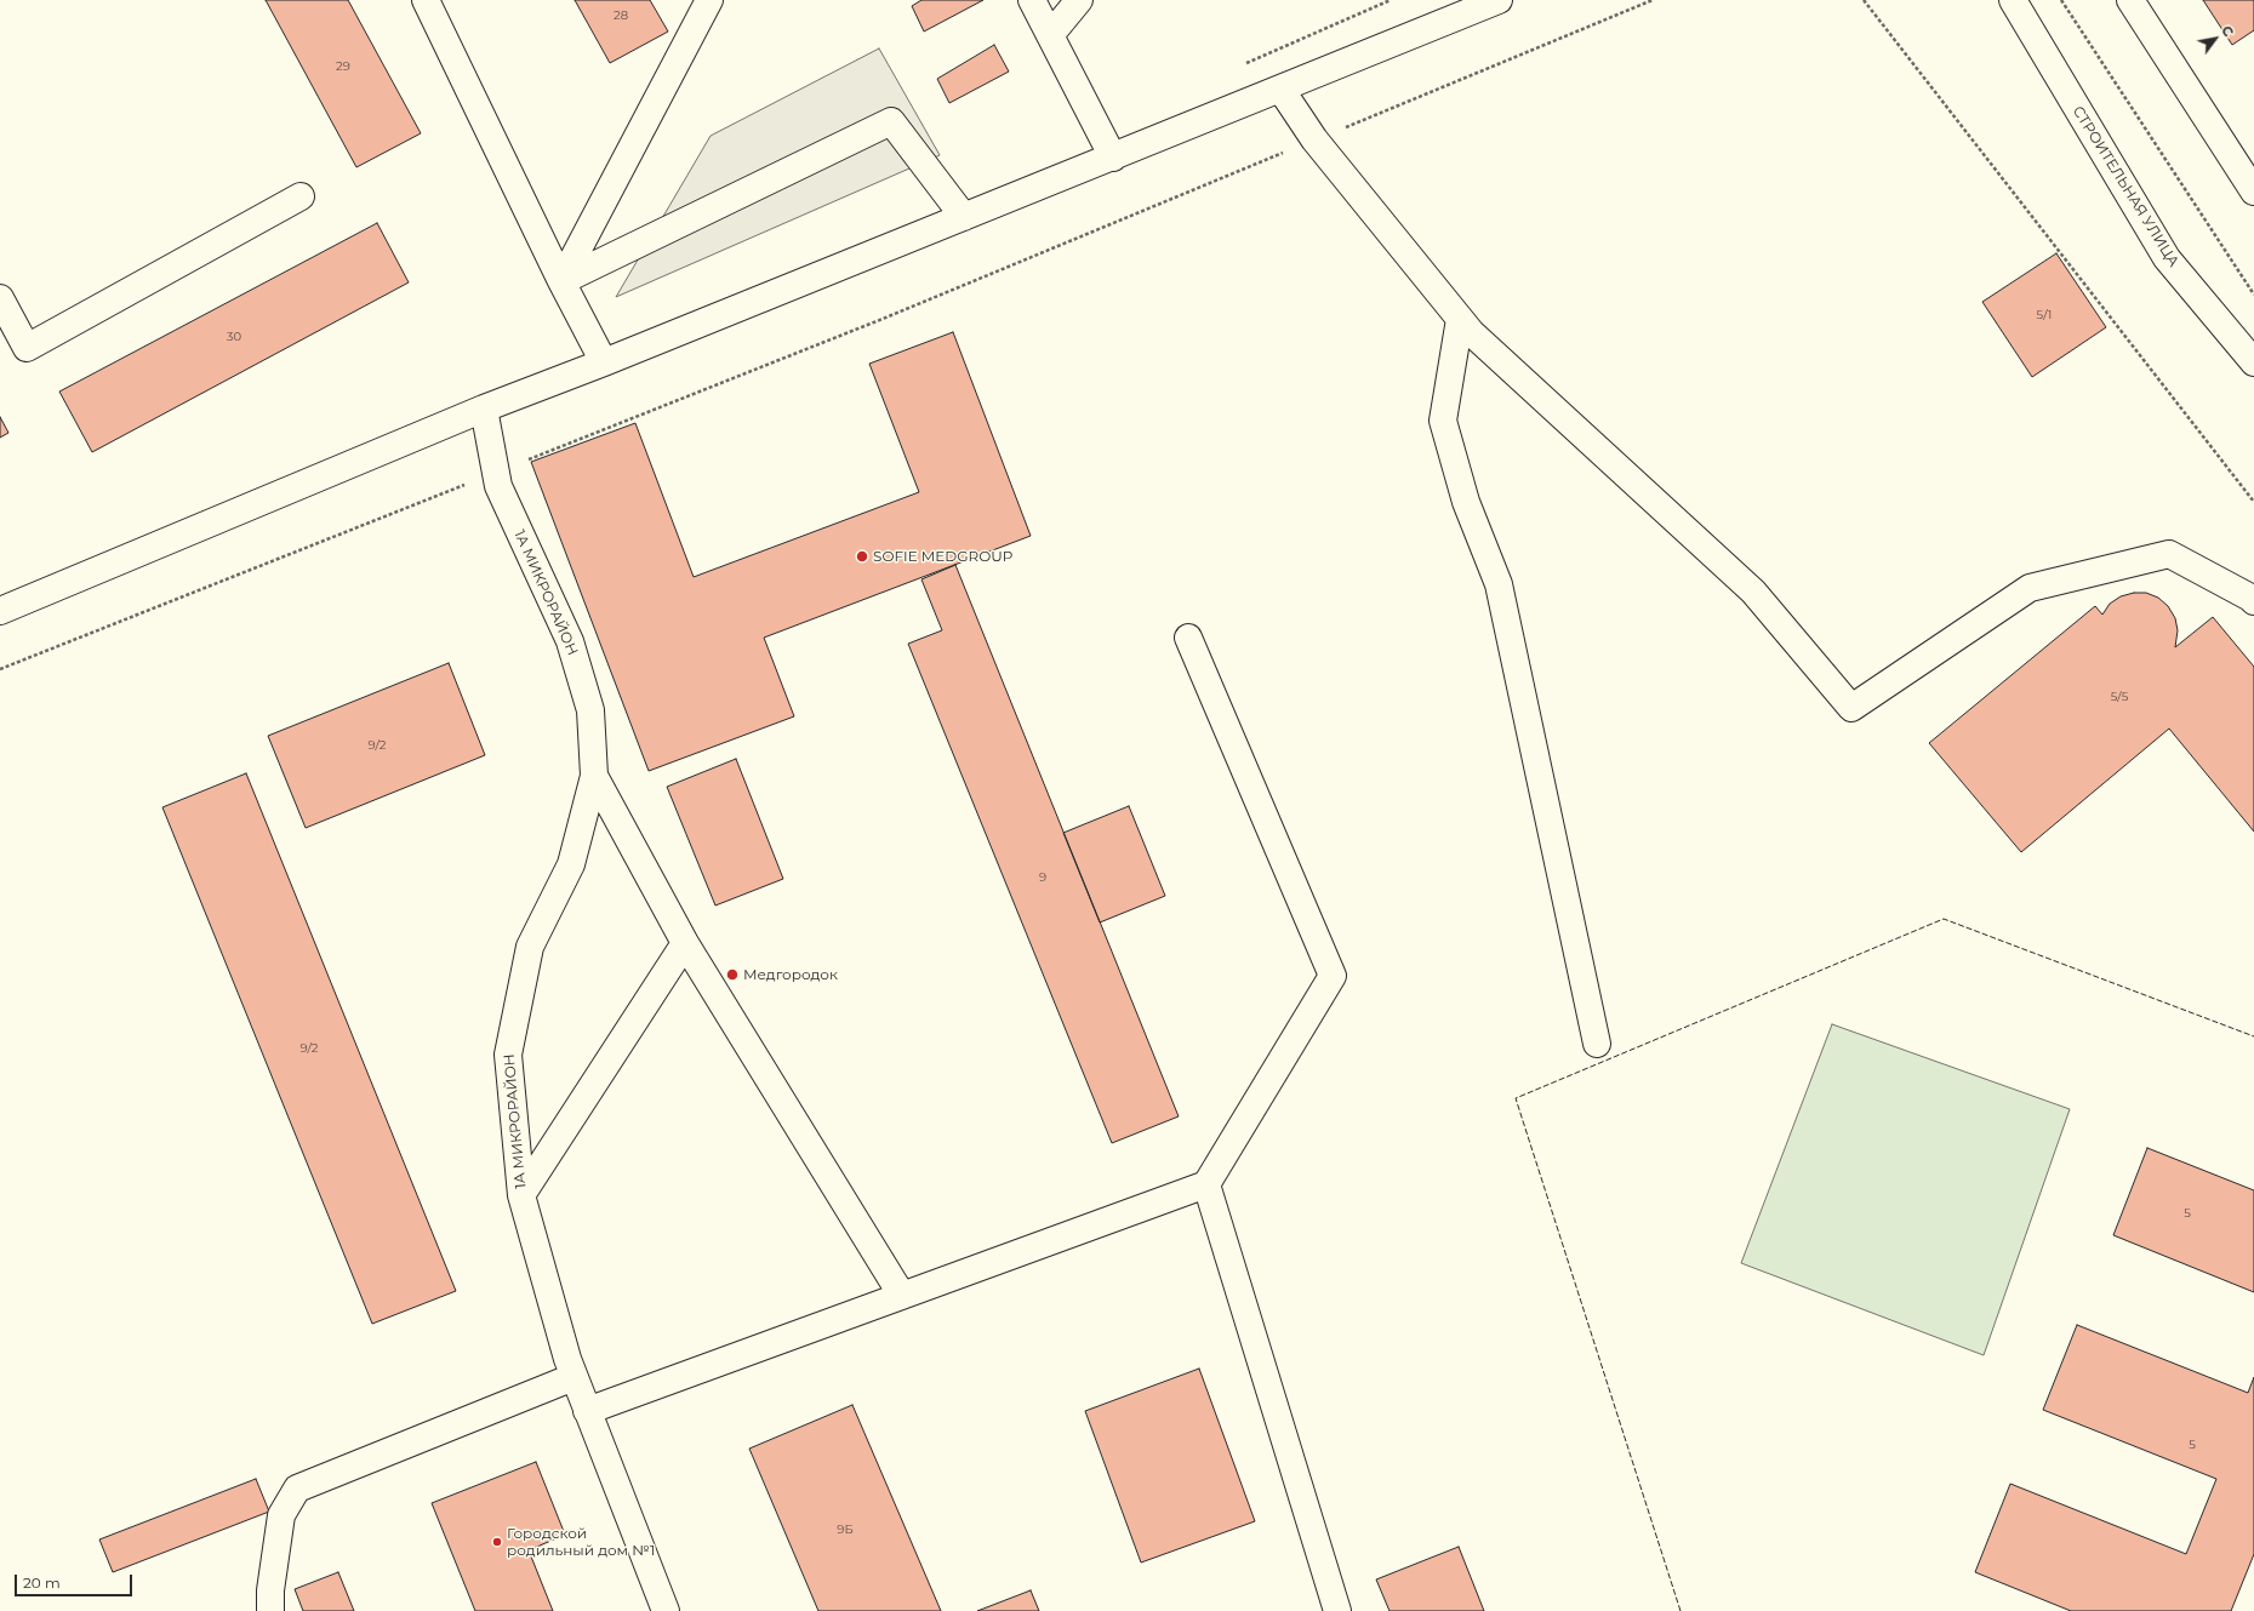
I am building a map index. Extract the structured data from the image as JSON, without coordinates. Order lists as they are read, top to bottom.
{
  "streets": {
    "street": ["СТРОИТЕЛЬНАЯ УЛИЦА", "1А МИКРОРАЙОН"]
  },
  "places": ["SOFIE MEDGROUP", "Медгородок", "Городской родильный дом №1"],
  "house_numbers": [
    "28",
    "29",
    "5/1",
    "30",
    "5/5",
    "9/2",
    "9",
    "9/2",
    "5",
    "5",
    "9Б"
  ],
  "scale_bar": "20 m",
  "north": "top right"
}
